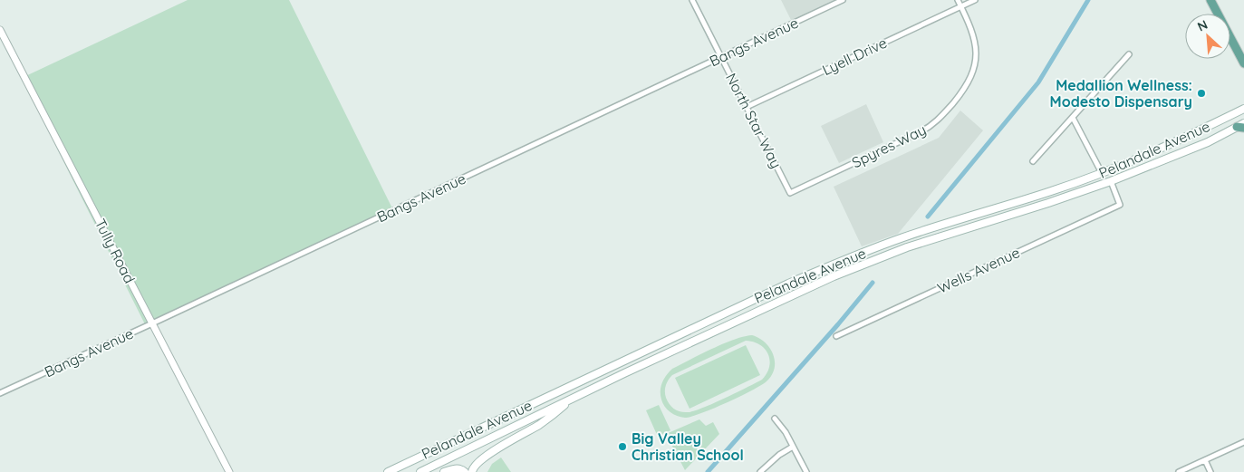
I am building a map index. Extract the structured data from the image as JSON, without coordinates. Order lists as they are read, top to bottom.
{
  "streets": {
    "main road": ["Pelandale Avenue"],
    "street": [
      "Bangs Avenue",
      "Lyell Drive",
      "North Star Way",
      "Spyres Way",
      "Tully Road",
      "Wells Avenue"
    ]
  },
  "crossings": [
    ["Bangs Avenue", "North Star Way"],
    ["Bangs Avenue", "Tully Road"],
    ["Lyell Drive", "North Star Way"],
    ["Lyell Drive", "Spyres Way"],
    ["North Star Way", "Spyres Way"],
    ["Pelandale Avenue", "Wells Avenue"]
  ],
  "places": ["Medallion Wellness: Modesto Dispensary", "Big Valley Christian School"],
  "north": "top left"
}
